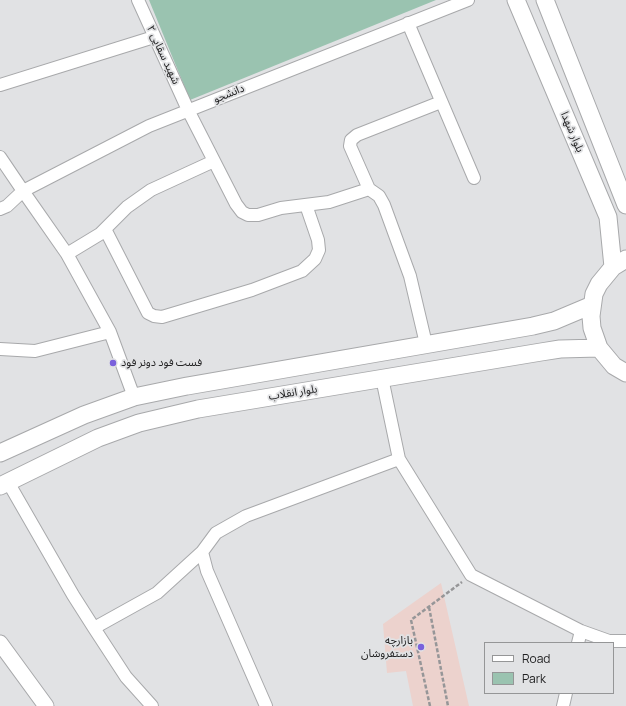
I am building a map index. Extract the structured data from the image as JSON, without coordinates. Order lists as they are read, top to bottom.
{
  "streets": {
    "main road": ["بلوار شهدا", "بلوار انقلاب"],
    "street": ["شهید سقایی ۲", "دانشجو"]
  },
  "crossings": [
    ["شهید سقایی ۲", "دانشجو"]
  ],
  "places": ["فست فود دونر فود", "بازارچه دستفروشان"],
  "legend": ["Road", "Park"]
}
